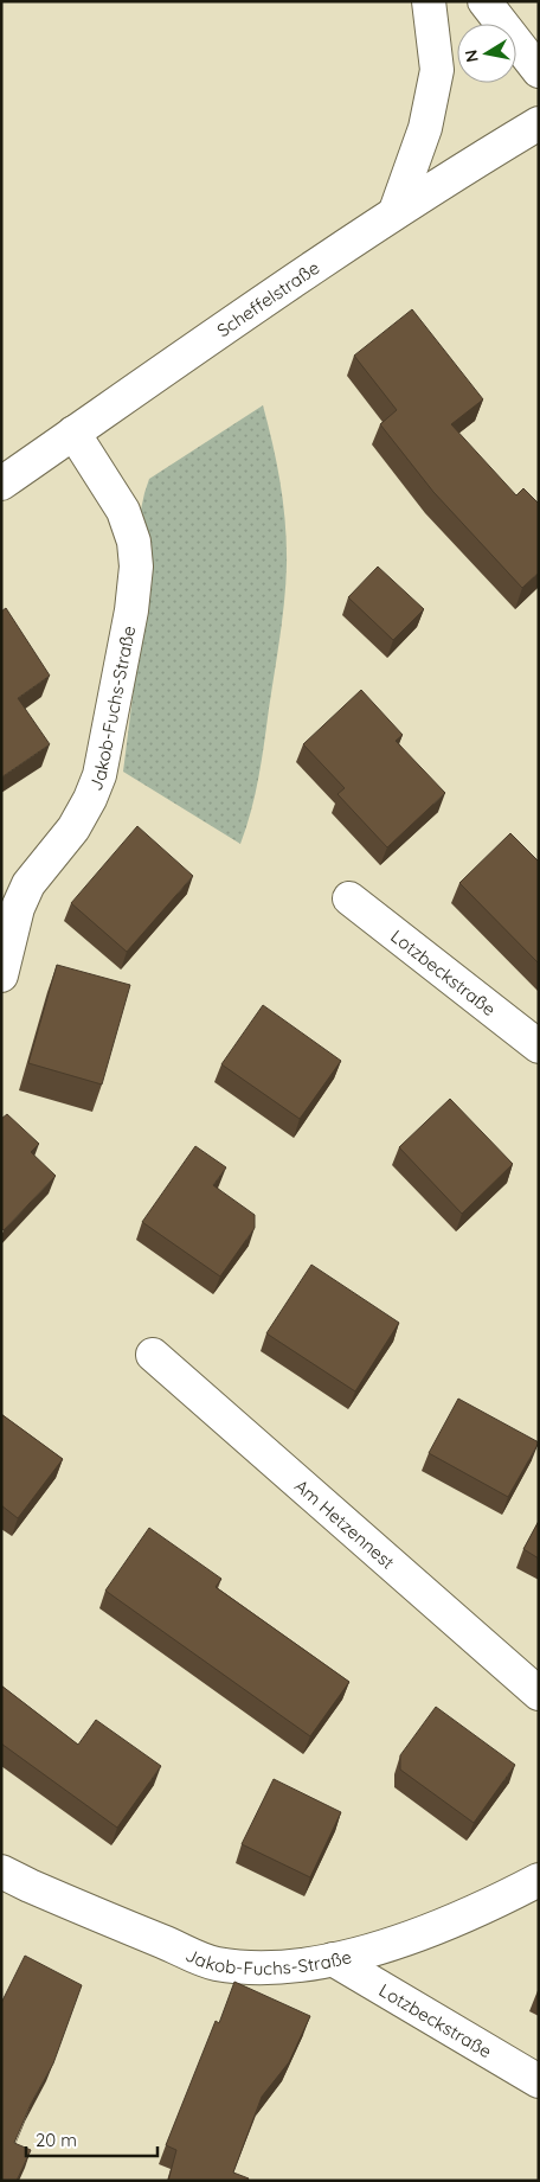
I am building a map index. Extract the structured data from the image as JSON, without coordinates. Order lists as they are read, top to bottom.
{
  "streets": {
    "street": [
      "Scheffelstraße",
      "Jakob-Fuchs-Straße",
      "Lotzbeckstraße",
      "Am Hetzennest"
    ]
  },
  "crossings": [
    ["Scheffelstraße", "Jakob-Fuchs-Straße"],
    ["Jakob-Fuchs-Straße", "Lotzbeckstraße"]
  ],
  "scale_bar": "20 m",
  "north": "left"
}
